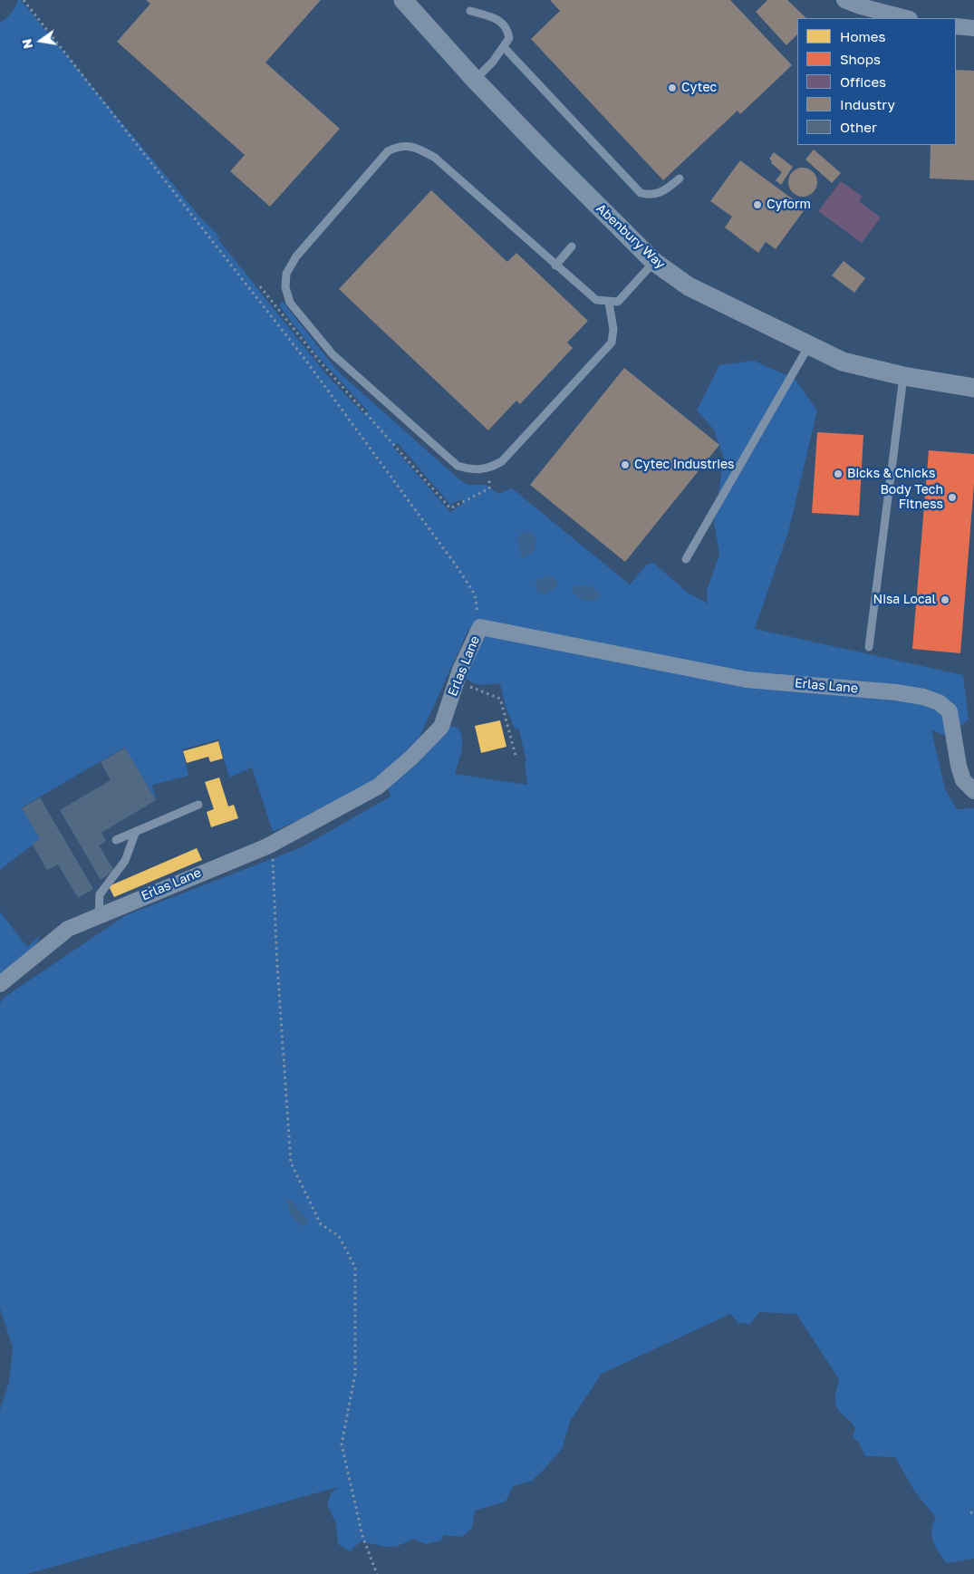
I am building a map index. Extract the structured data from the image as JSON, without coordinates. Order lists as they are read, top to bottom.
{
  "streets": {
    "street": ["Abenbury Way", "Erlas Lane"]
  },
  "places": [
    "Cytec",
    "Cyform",
    "Cytec Industries",
    "Bicks & Chicks",
    "Body Tech Fitness",
    "Nisa Local"
  ],
  "legend": [
    "Homes",
    "Shops",
    "Offices",
    "Industry",
    "Other"
  ],
  "north": "left"
}
